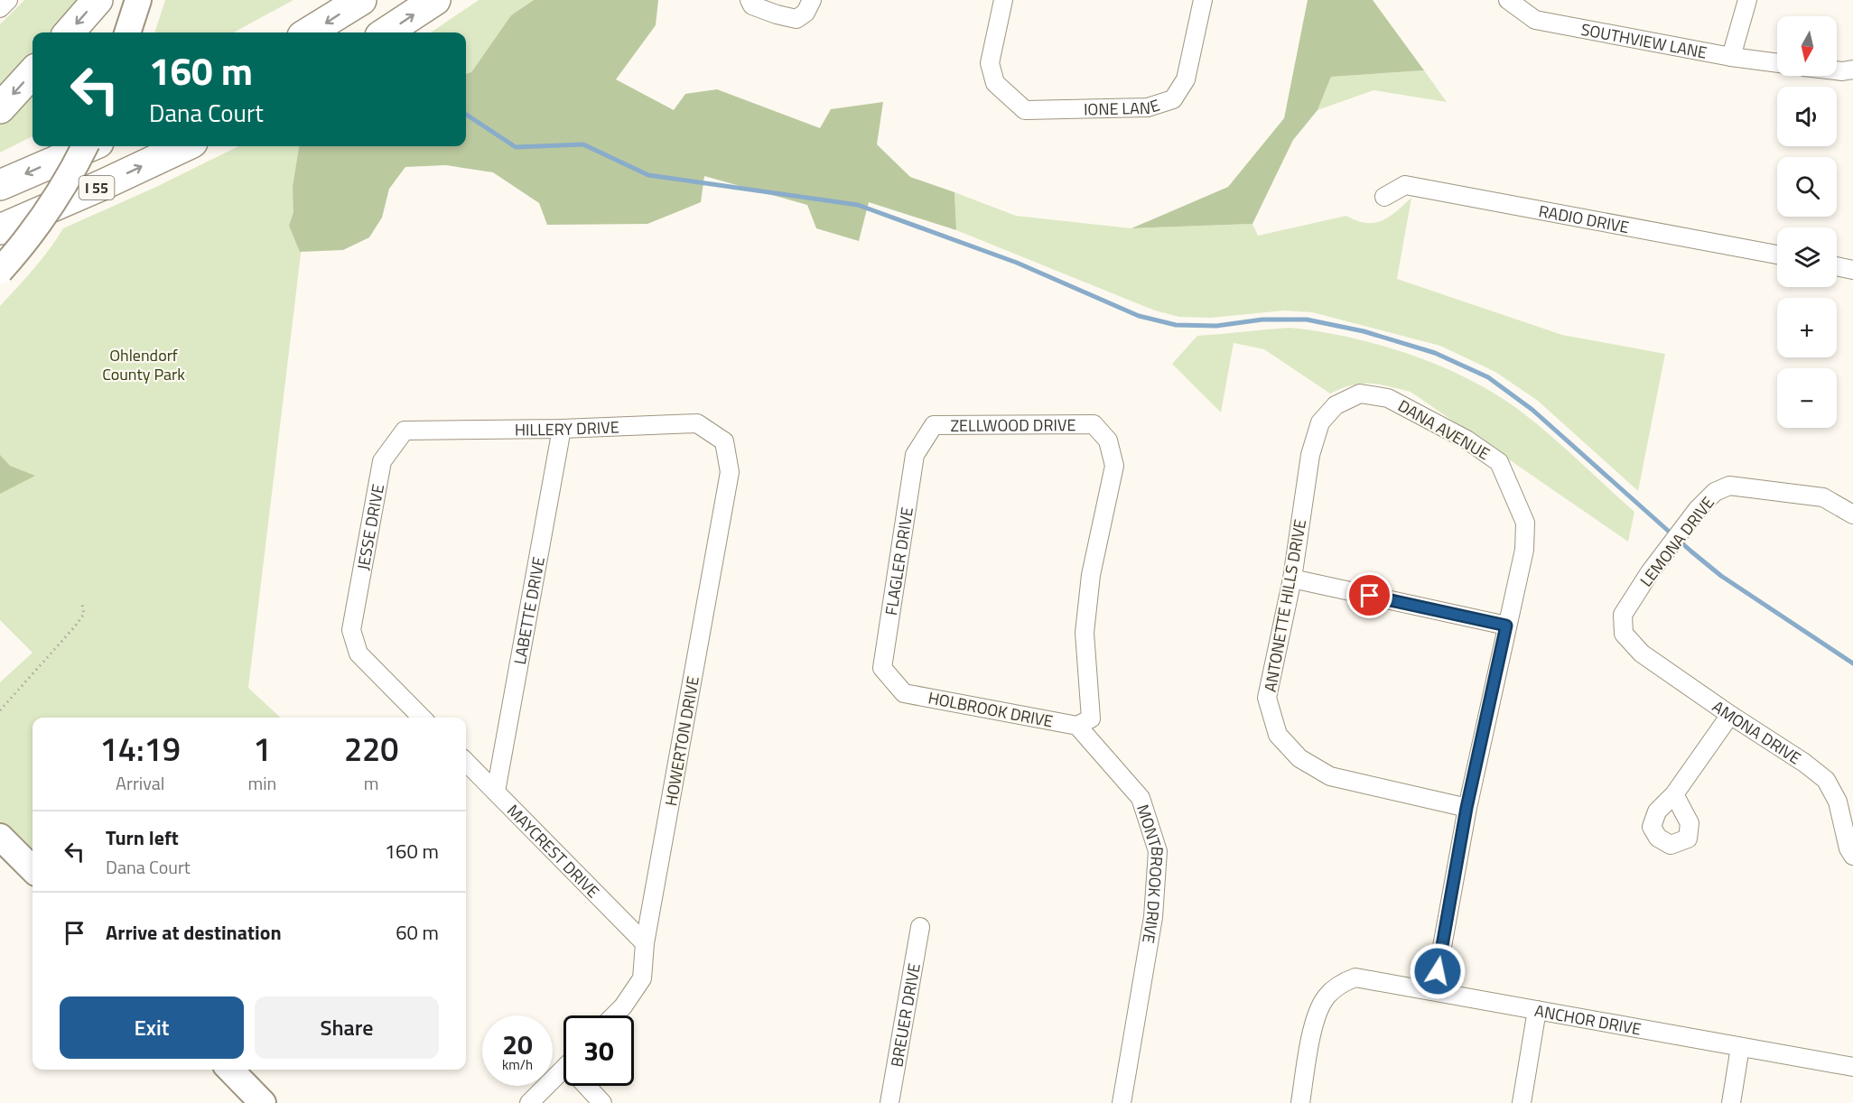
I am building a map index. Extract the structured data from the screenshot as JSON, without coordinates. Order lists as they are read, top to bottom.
{
  "streets": {
    "highway": ["I 55"],
    "street": [
      "SOUTHVIEW LANE",
      "IONE LANE",
      "RADIO DRIVE",
      "ZELLWOOD DRIVE",
      "HILLERY DRIVE",
      "DANA AVENUE",
      "JESSE DRIVE",
      "LEMONA DRIVE",
      "FLAGLER DRIVE",
      "ANTONETTE HILLS DRIVE",
      "LABETTE DRIVE",
      "HOLBROOK DRIVE",
      "AMONA DRIVE",
      "HOWERTON DRIVE",
      "MAYCREST DRIVE",
      "MONTBROOK DRIVE",
      "BREUER DRIVE",
      "ANCHOR DRIVE"
    ]
  },
  "crossings": [
    ["ZELLWOOD DRIVE", "FLAGLER DRIVE"],
    ["ZELLWOOD DRIVE", "HOLBROOK DRIVE"],
    ["ZELLWOOD DRIVE", "MONTBROOK DRIVE"],
    ["HILLERY DRIVE", "JESSE DRIVE"],
    ["HILLERY DRIVE", "LABETTE DRIVE"],
    ["HILLERY DRIVE", "HOWERTON DRIVE"],
    ["DANA AVENUE", "ANTONETTE HILLS DRIVE"],
    ["DANA AVENUE", "ANCHOR DRIVE"],
    ["LEMONA DRIVE", "AMONA DRIVE"],
    ["FLAGLER DRIVE", "HOLBROOK DRIVE"],
    ["LABETTE DRIVE", "MAYCREST DRIVE"],
    ["HOLBROOK DRIVE", "MONTBROOK DRIVE"],
    ["HOWERTON DRIVE", "MAYCREST DRIVE"]
  ],
  "parks": ["Ohlendorf County Park"],
  "north": "bottom",
  "page": {
    "map_buttons": ["+", "−"],
    "turn": ["160 m", "Dana Court"],
    "eta": [
      "14:19",
      "Arrival",
      "1",
      "min",
      "220",
      "m"
    ],
    "list": [
      {
        "name": "Turn left",
        "note": "Dana Court",
        "value": "160 m"
      },
      {
        "name": "Arrive at destination",
        "value": "60 m"
      }
    ],
    "buttons": ["Exit", "Share"],
    "speed": "20 km/h",
    "limit": "30"
  }
}
